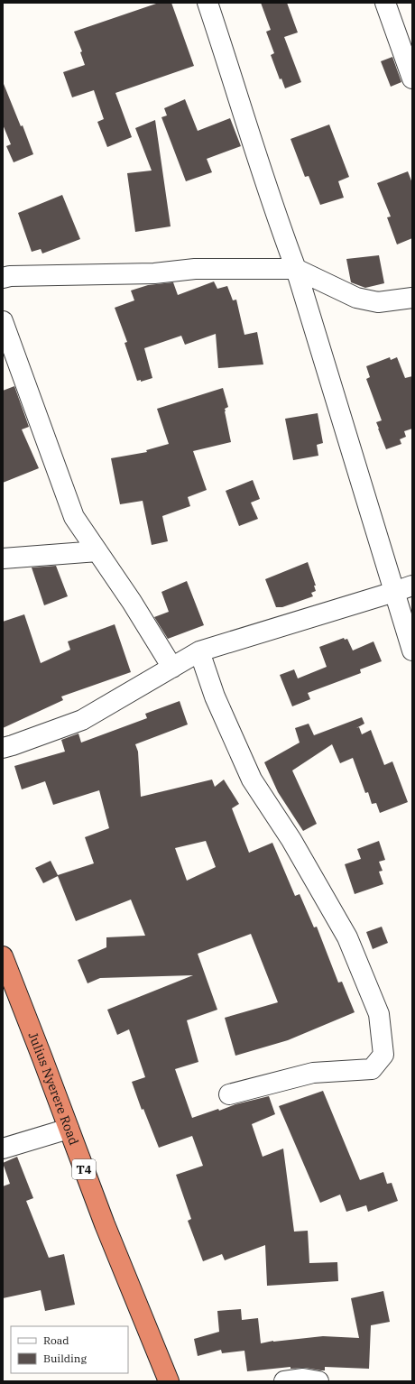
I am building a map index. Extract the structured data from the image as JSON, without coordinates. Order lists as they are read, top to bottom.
{
  "streets": {
    "highway": ["Julius Nyerere Road", "T4"]
  },
  "legend": ["Road", "Building"]
}
